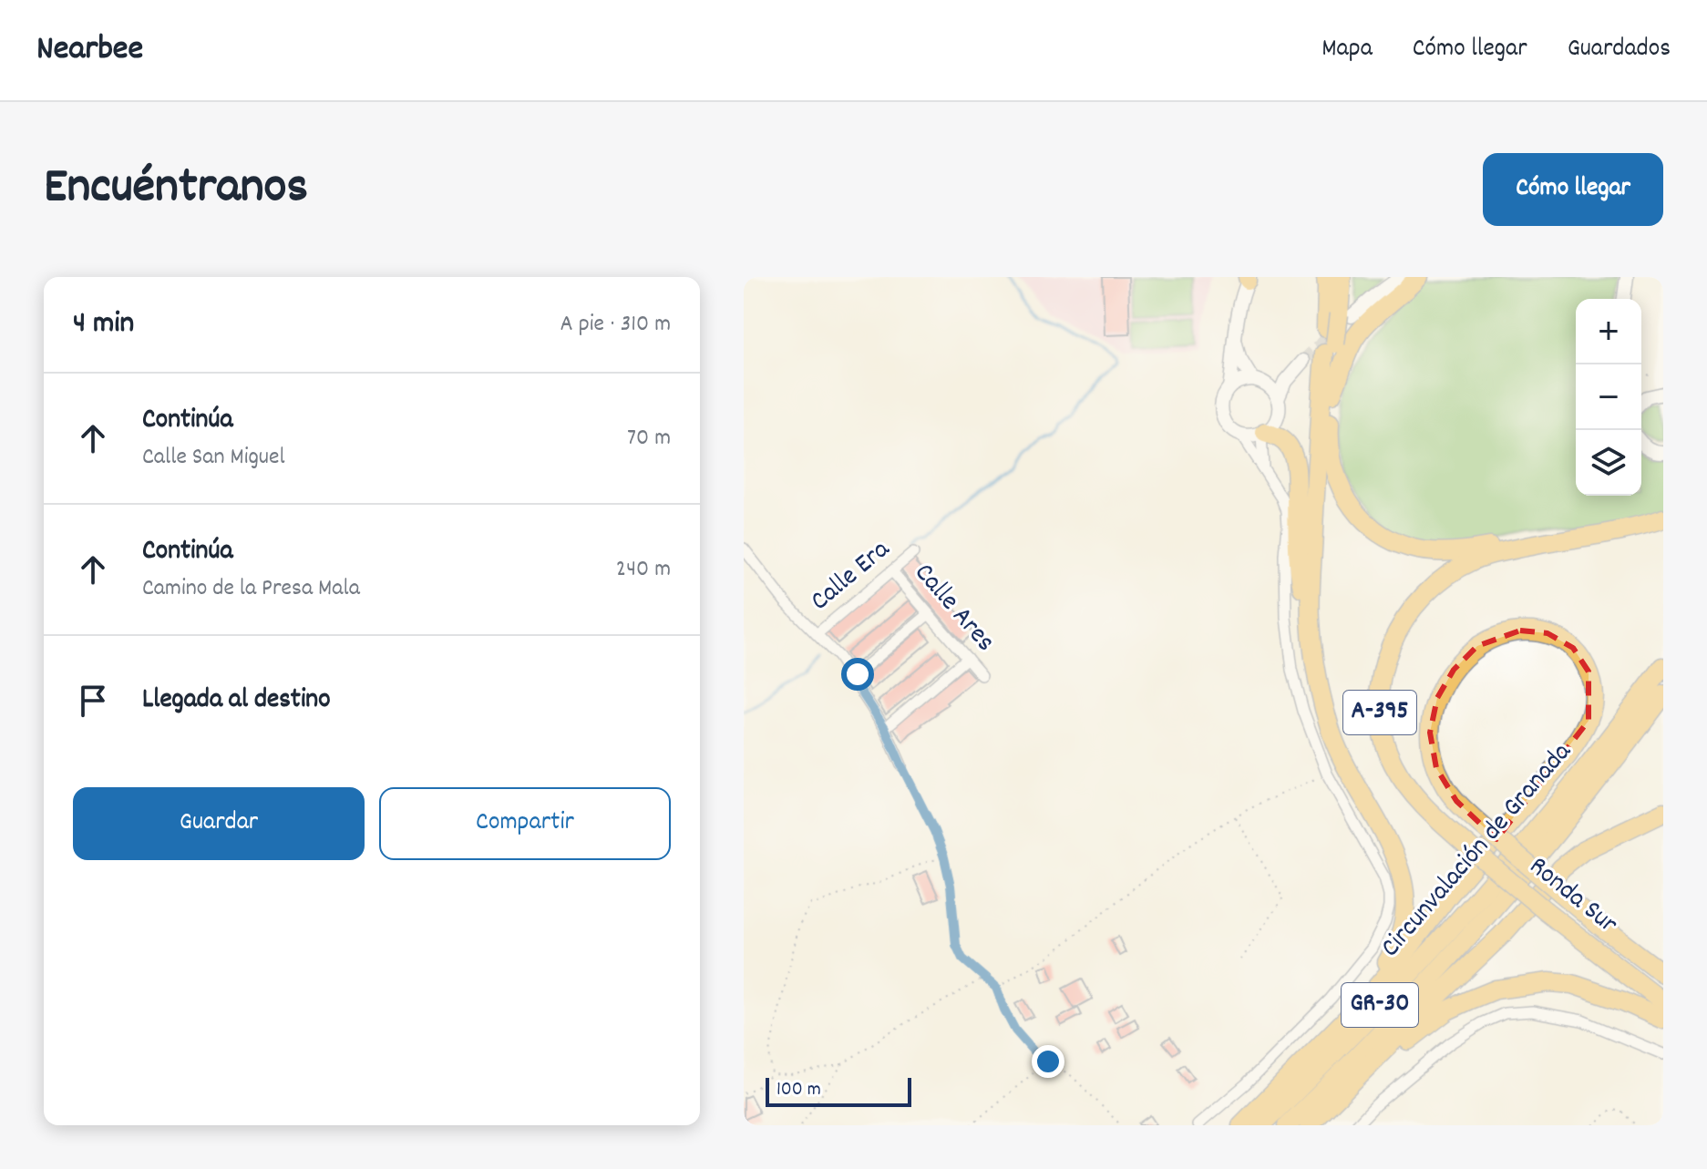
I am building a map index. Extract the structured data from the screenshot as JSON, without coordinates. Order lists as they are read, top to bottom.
{
  "streets": {
    "highway": [
      "A-395",
      "Circunvalación de Granada",
      "Ronda Sur",
      "GR-30"
    ],
    "street": ["Calle Era", "Calle Ares"]
  },
  "crossings": [
    ["Calle Era", "Calle Ares"]
  ],
  "scale_bar": "100 m",
  "page": {
    "header": "Nearbee",
    "nav": ["Mapa", "Cómo llegar", "Guardados"],
    "title": "Encuéntranos",
    "buttons": [
      "Cómo llegar",
      ["Guardar", "Compartir"]
    ],
    "heading": ["4 min", "A pie · 310 m"],
    "map_buttons": ["+", "−"],
    "list": [
      ["Continúa", "Calle San Miguel", "70 m"],
      ["Continúa", "Camino de la Presa Mala", "240 m"],
      "Llegada al destino"
    ],
    "scale": "100 m"
  }
}
